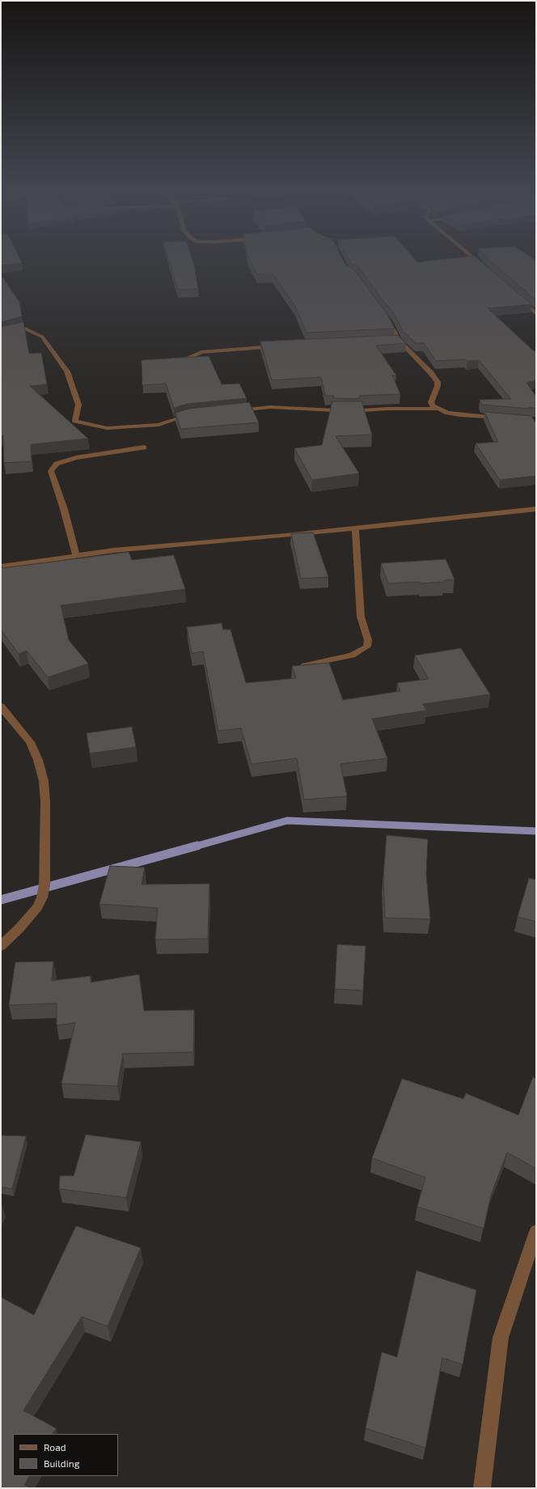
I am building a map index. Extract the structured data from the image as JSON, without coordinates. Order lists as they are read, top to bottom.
{
  "legend": ["Road", "Building"]
}
